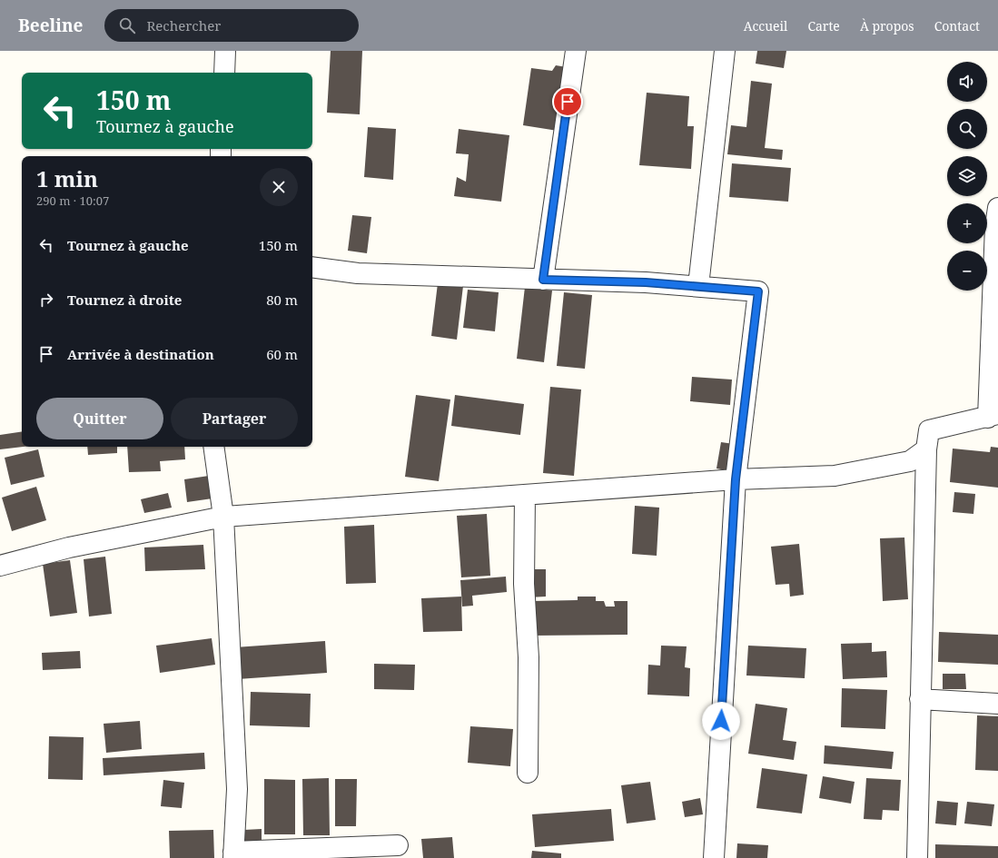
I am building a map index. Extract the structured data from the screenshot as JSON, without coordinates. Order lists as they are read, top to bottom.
{
  "page": {
    "header": "Beeline",
    "search": "Rechercher",
    "nav": [
      "Accueil",
      "Carte",
      "À propos",
      "Contact"
    ],
    "map_buttons": ["+", "−"],
    "turn": ["150 m", "Tournez à gauche"],
    "heading": ["1 min", "290 m · 10:07"],
    "list": [
      {
        "name": "Tournez à gauche",
        "value": "150 m"
      },
      {
        "name": "Tournez à droite",
        "value": "80 m"
      },
      {
        "name": "Arrivée à destination",
        "value": "60 m"
      }
    ],
    "buttons": ["Quitter", "Partager"]
  }
}
